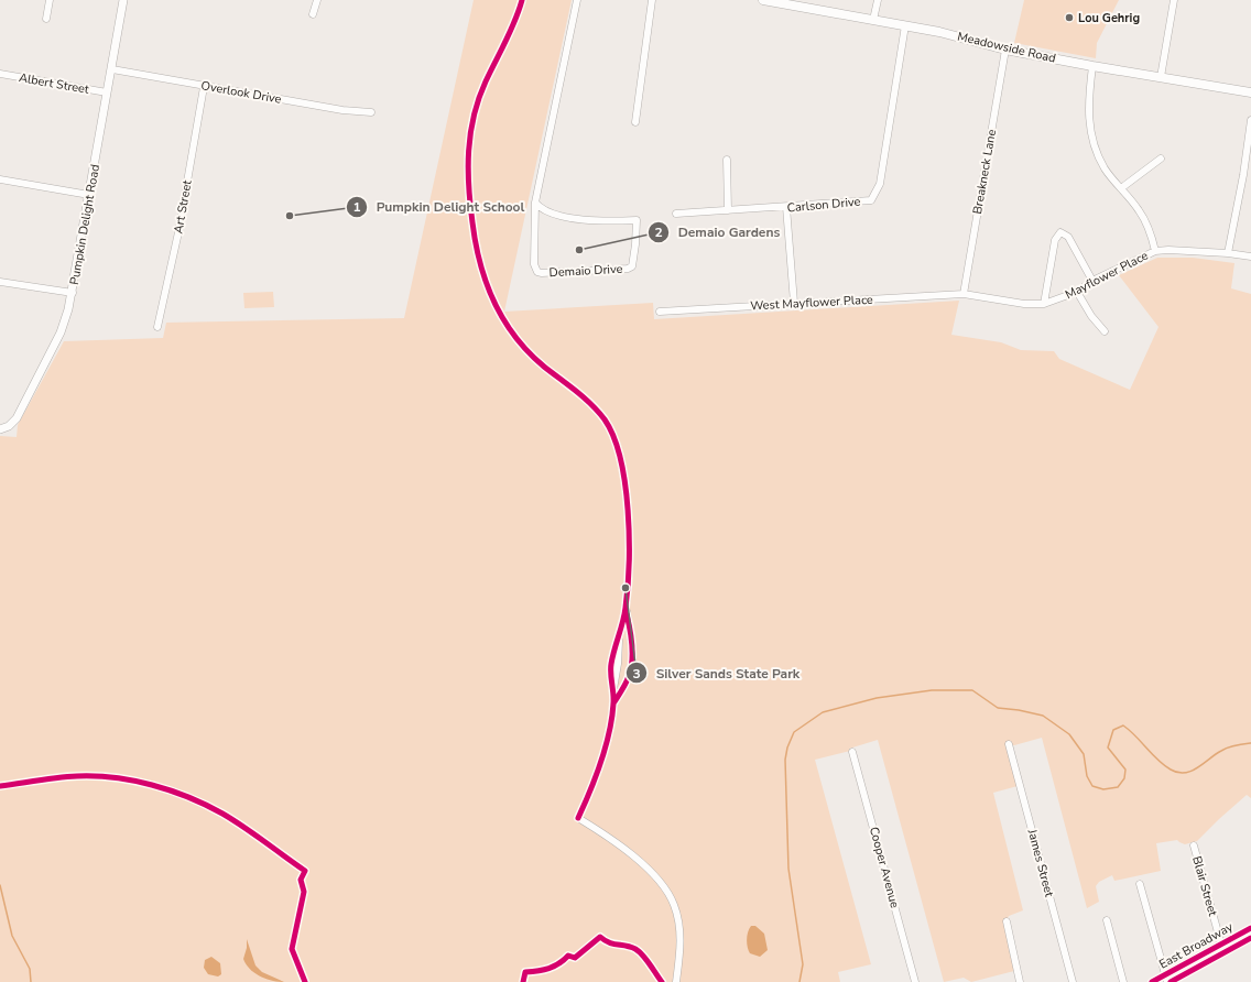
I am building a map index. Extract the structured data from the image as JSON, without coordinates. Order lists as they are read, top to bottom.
{
  "streets": {
    "main road": ["Meadowside Road"],
    "street": [
      "Albert Street",
      "Overlook Drive",
      "Breakneck Lane",
      "Carlson Drive",
      "Art Street",
      "Pumpkin Delight Road",
      "Demaio Drive",
      "Mayflower Place",
      "West Mayflower Place",
      "James Street",
      "Cooper Avenue",
      "Blair Street",
      "East Broadway"
    ]
  },
  "crossings": [
    ["Meadowside Road", "Breakneck Lane"],
    ["Meadowside Road", "Carlson Drive"],
    ["Albert Street", "Pumpkin Delight Road"],
    ["Overlook Drive", "Art Street"],
    ["Overlook Drive", "Pumpkin Delight Road"],
    ["Breakneck Lane", "Mayflower Place"],
    ["Breakneck Lane", "West Mayflower Place"],
    ["Mayflower Place", "West Mayflower Place"],
    ["Blair Street", "East Broadway"]
  ],
  "places": [
    "Lou Gehrig",
    "Pumpkin Delight School",
    "Demaio Gardens",
    "Silver Sands State Park"
  ]
}
